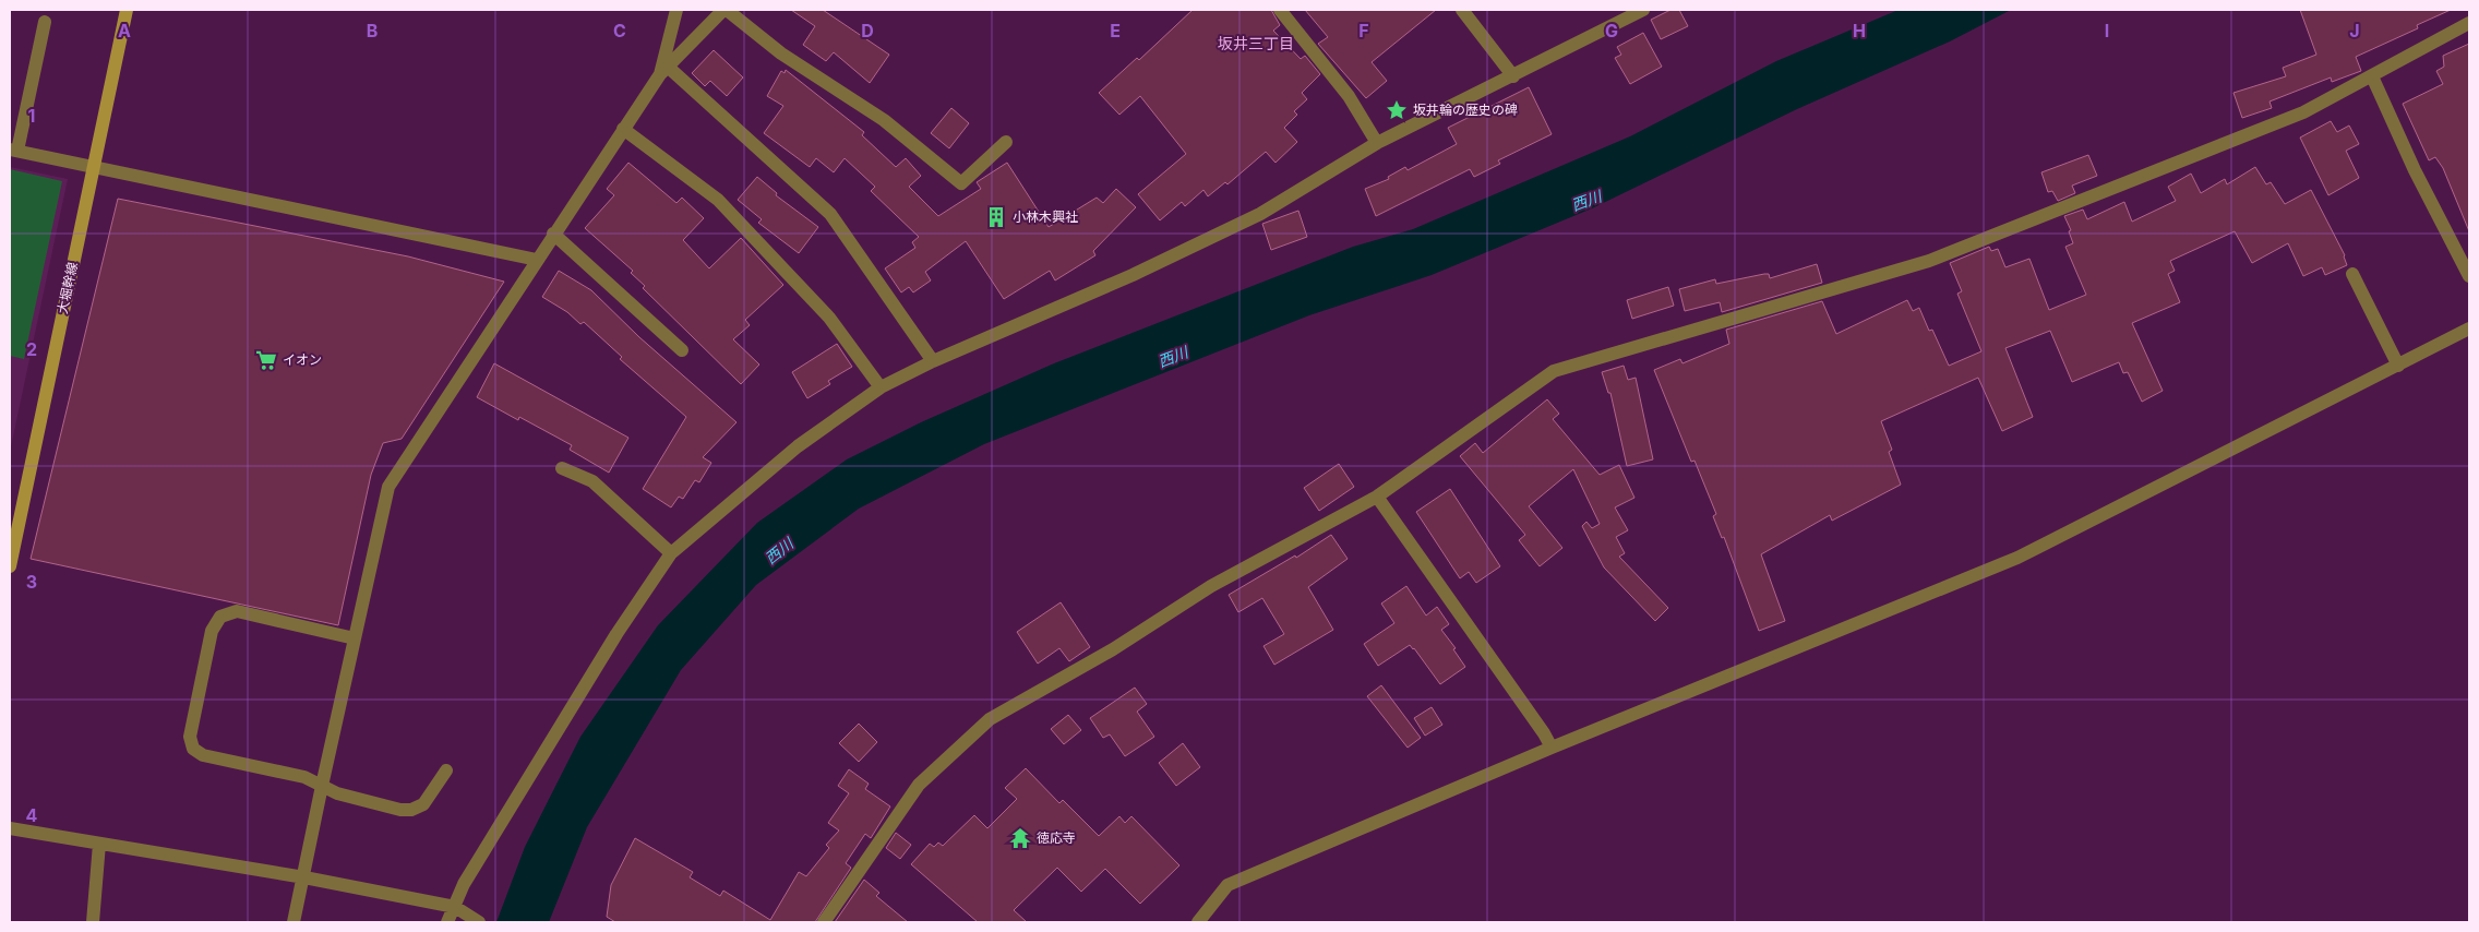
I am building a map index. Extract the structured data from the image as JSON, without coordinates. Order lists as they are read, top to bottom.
{
  "streets": {
    "street": ["大堀幹線"]
  },
  "districts": ["坂井三丁目"],
  "water": ["西川"],
  "places": {
    "place": ["坂井輪の歴史の碑"],
    "building": ["小林木興社"],
    "supermarket": ["イオン"],
    "temple": ["徳応寺"]
  },
  "grid": {
    "columns": [
      "A",
      "B",
      "C",
      "D",
      "E",
      "F",
      "G",
      "H",
      "I",
      "J"
    ],
    "rows": [
      "1",
      "2",
      "3",
      "4"
    ]
  }
}
